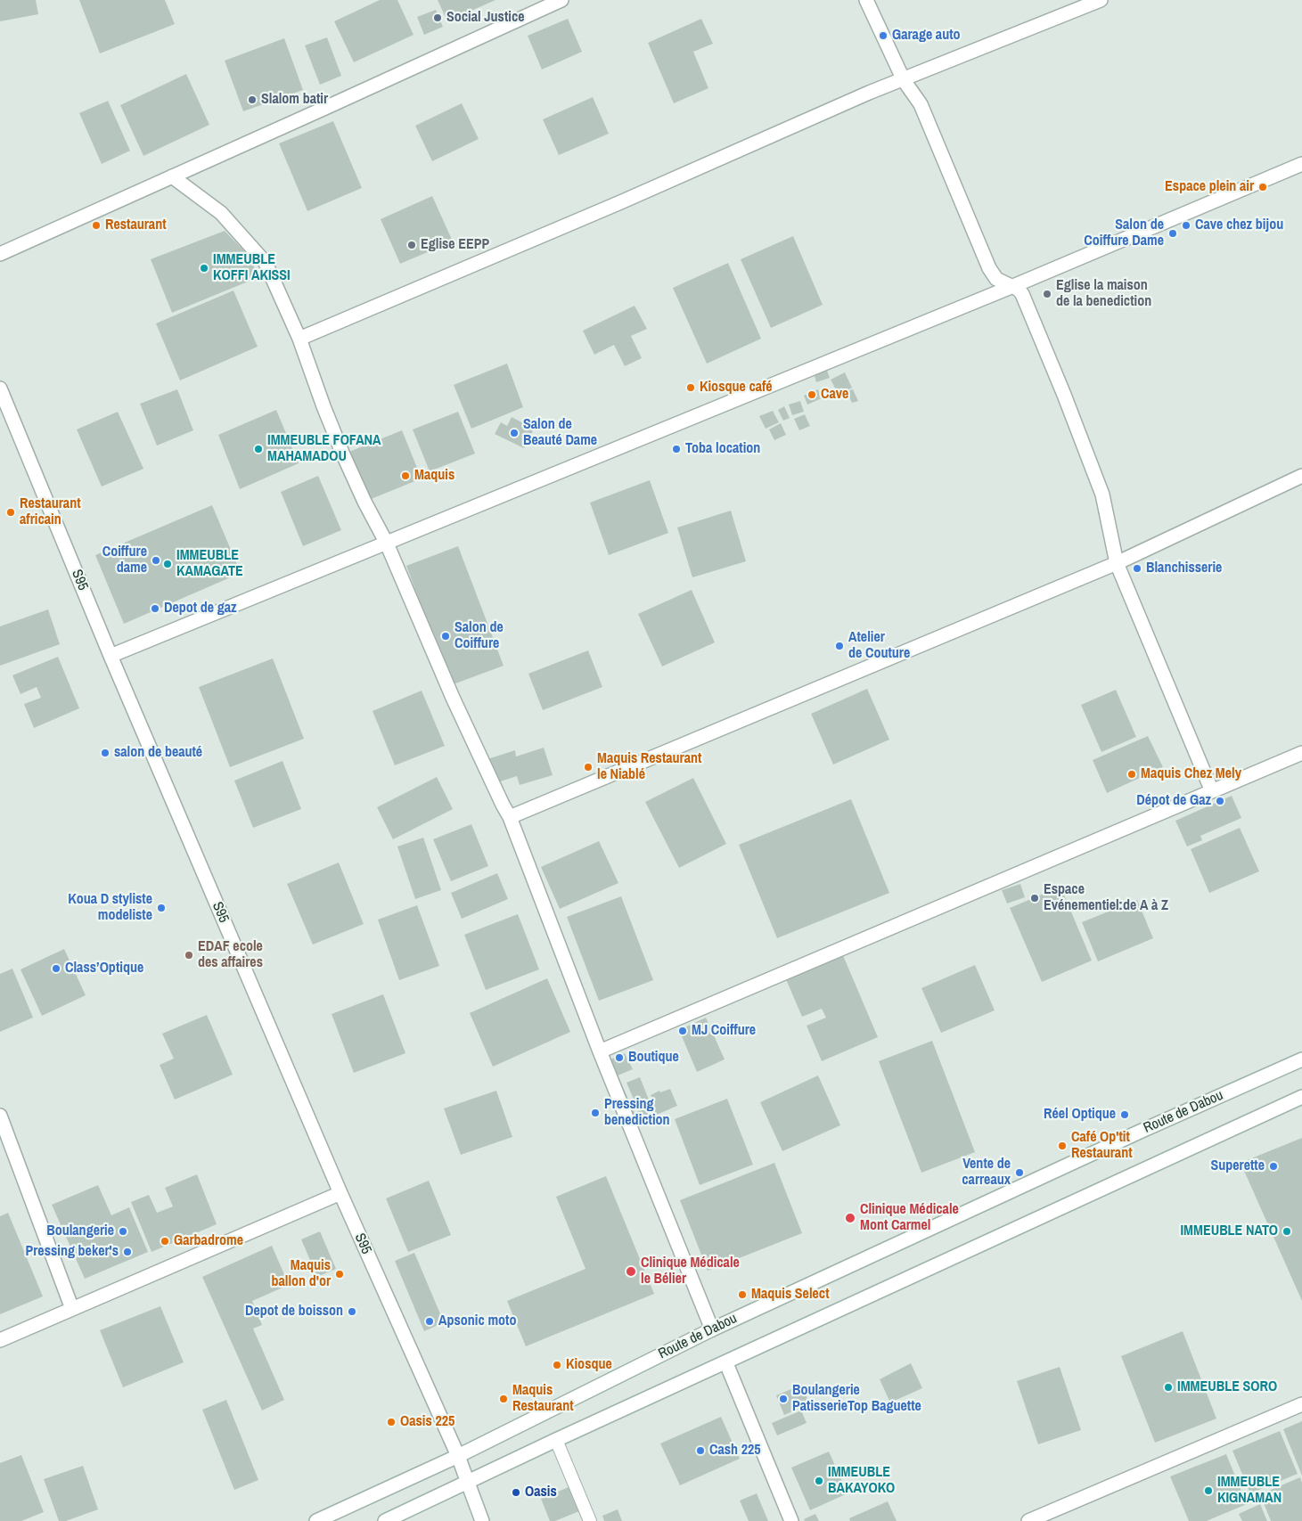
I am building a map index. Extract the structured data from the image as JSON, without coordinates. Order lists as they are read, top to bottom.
{
  "streets": {
    "street": ["S95", "Route de Dabou"]
  },
  "crossings": [
    ["S95", "Route de Dabou"]
  ],
  "places": [
    "Social Justice",
    "Garage auto",
    "Slalom batir",
    "Espace plein air",
    "Restaurant",
    "Cave chez bijou",
    "Salon de Coiffure Dame",
    "Eglise EEPP",
    "IMMEUBLE KOFFI AKISSI",
    "Eglise la maison de la benediction",
    "Kiosque café",
    "Cave",
    "Salon de Beauté Dame",
    "IMMEUBLE FOFANA MAHAMADOU",
    "Toba location",
    "Maquis",
    "Restaurant africain",
    "Coiffure dame",
    "IMMEUBLE KAMAGATE",
    "Blanchisserie",
    "Depot de gaz",
    "Salon de Coiffure",
    "Atelier de Couture",
    "salon de beauté",
    "Maquis Restaurant le Niablé",
    "Maquis Chez Mely",
    "Dépot de Gaz",
    "Espace Evénementiel:de A à Z",
    "Koua D styliste modeliste",
    "EDAF ecole des affaires",
    "Class’Optique",
    "MJ Coiffure",
    "Boutique",
    "Pressing benediction",
    "Réel Optique",
    "Café Op'tit Restaurant",
    "Superette",
    "Vente de carreaux",
    "Clinique Médicale Mont Carmel",
    "Boulangerie",
    "IMMEUBLE NATO",
    "Garbadrome",
    "Pressing beker's",
    "Clinique Médicale le Bélier",
    "Maquis ballon d'or",
    "Maquis Select",
    "Depot de boisson",
    "Apsonic moto",
    "Kiosque",
    "IMMEUBLE SORO",
    "Maquis Restaurant",
    "Boulangerie PatisserieTop Baguette",
    "Oasis 225",
    "Cash 225",
    "IMMEUBLE BAKAYOKO",
    "IMMEUBLE KIGNAMAN",
    "Oasis"
  ]
}
